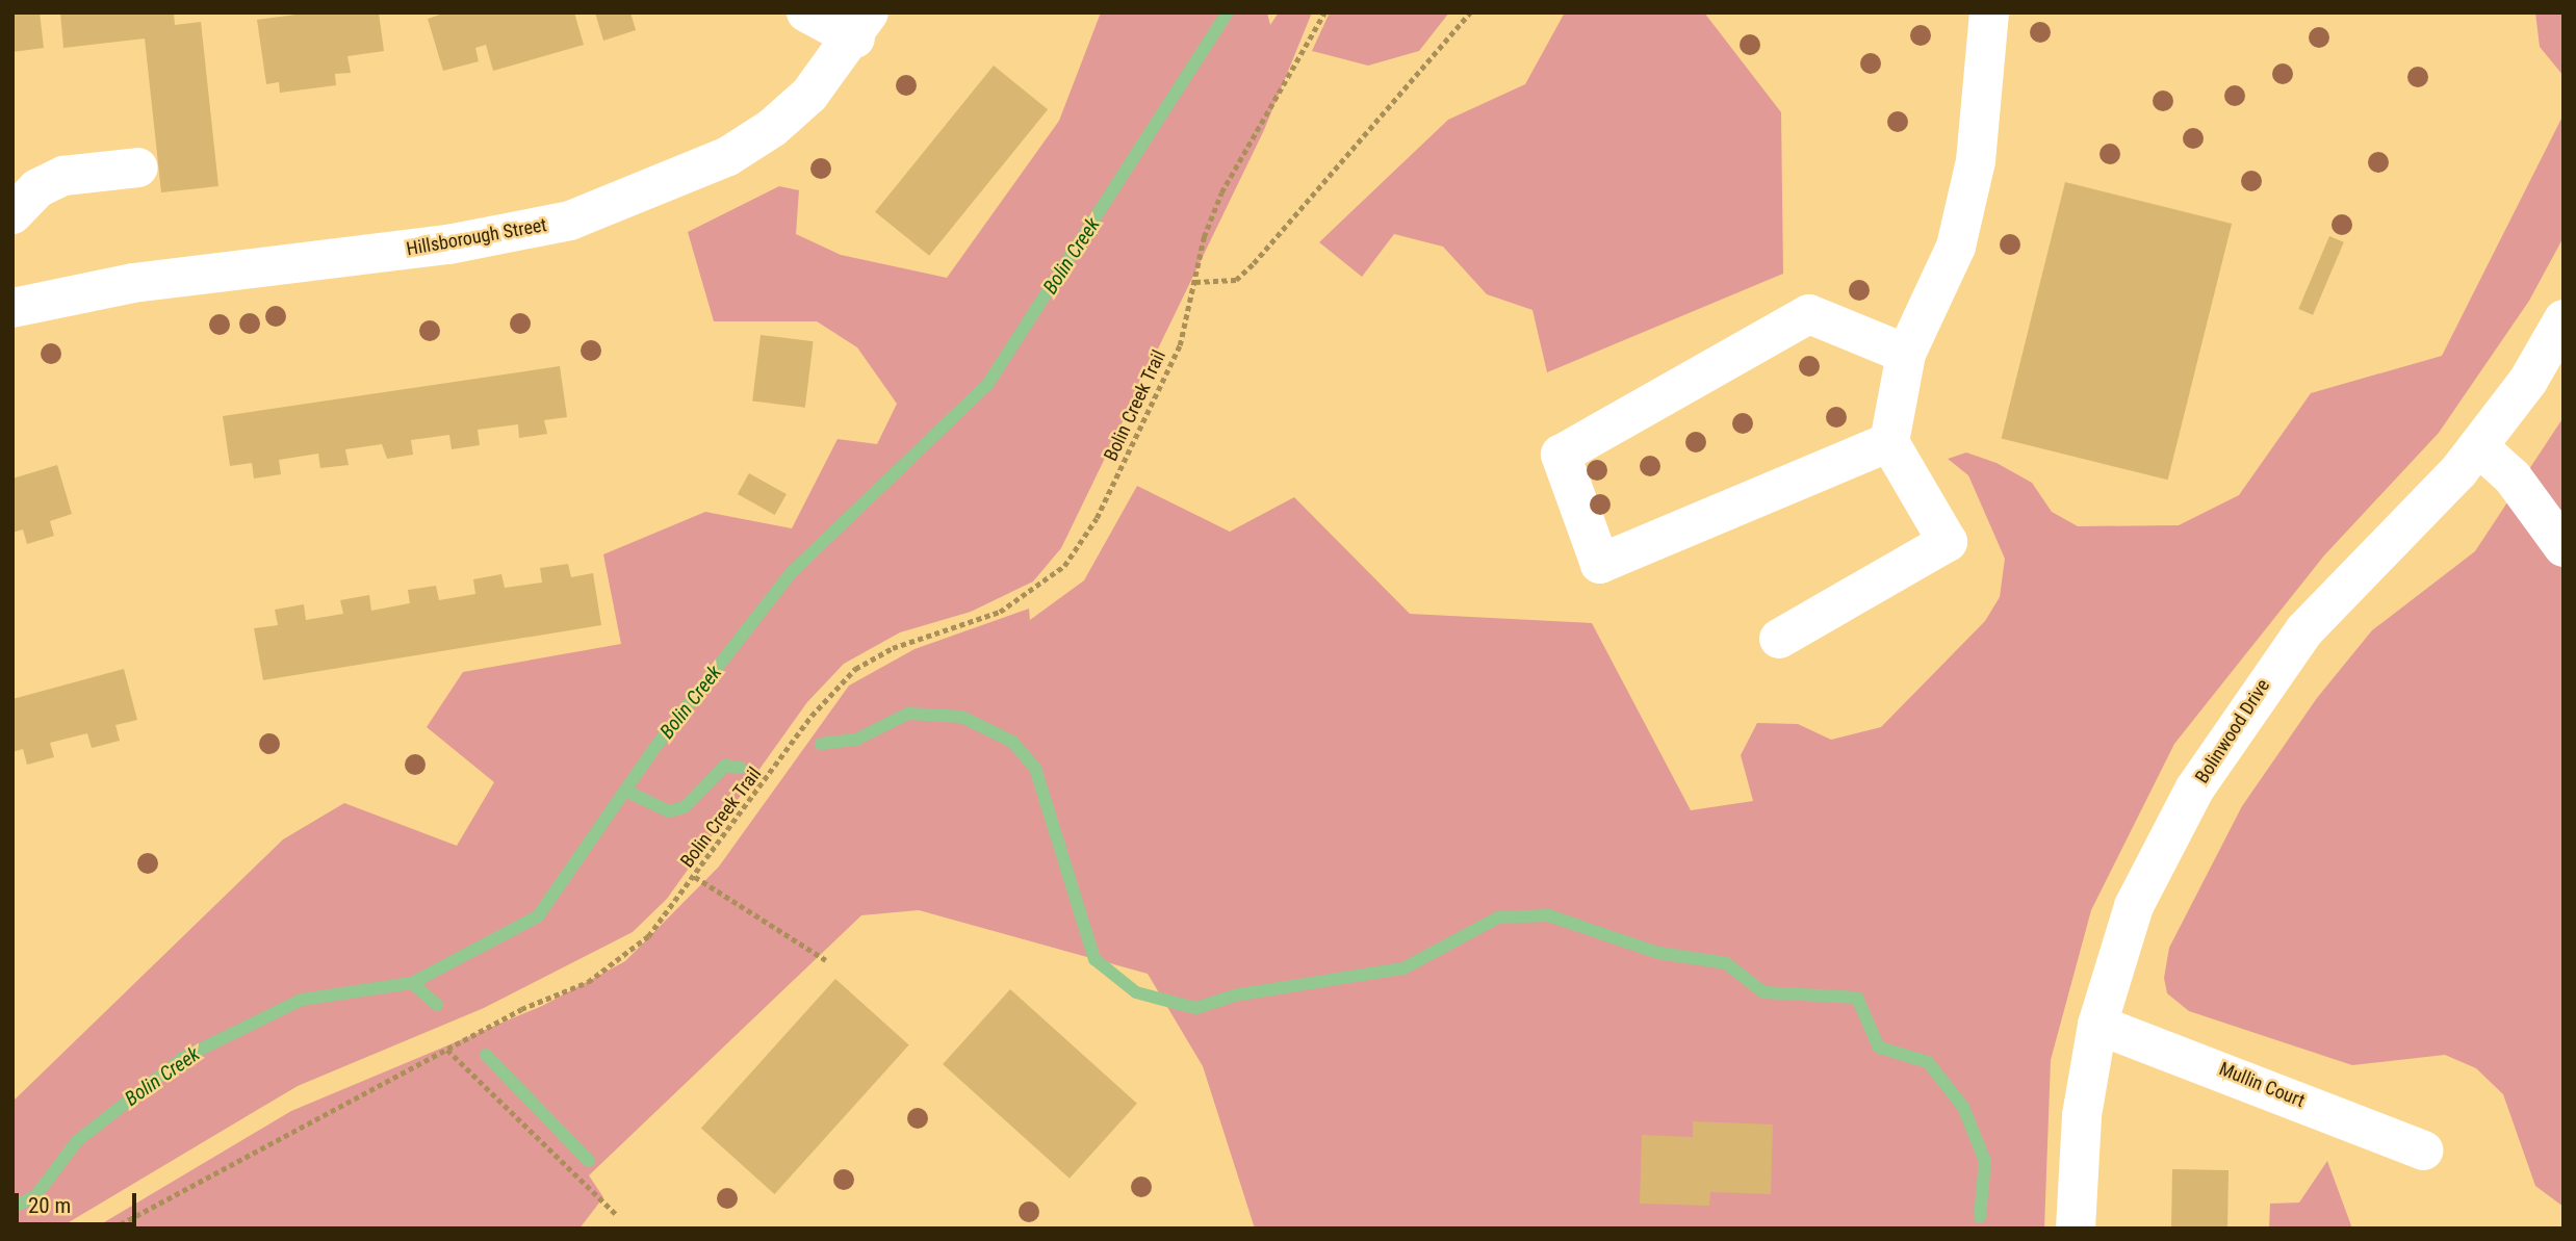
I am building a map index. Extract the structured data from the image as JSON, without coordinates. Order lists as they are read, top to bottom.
{
  "streets": {
    "street": ["Hillsborough Street", "Bolinwood Drive", "Mullin Court"],
    "path": ["Bolin Creek Trail"]
  },
  "crossings": [
    ["Bolinwood Drive", "Mullin Court"]
  ],
  "water": ["Bolin Creek"],
  "scale_bar": "20 m"
}
